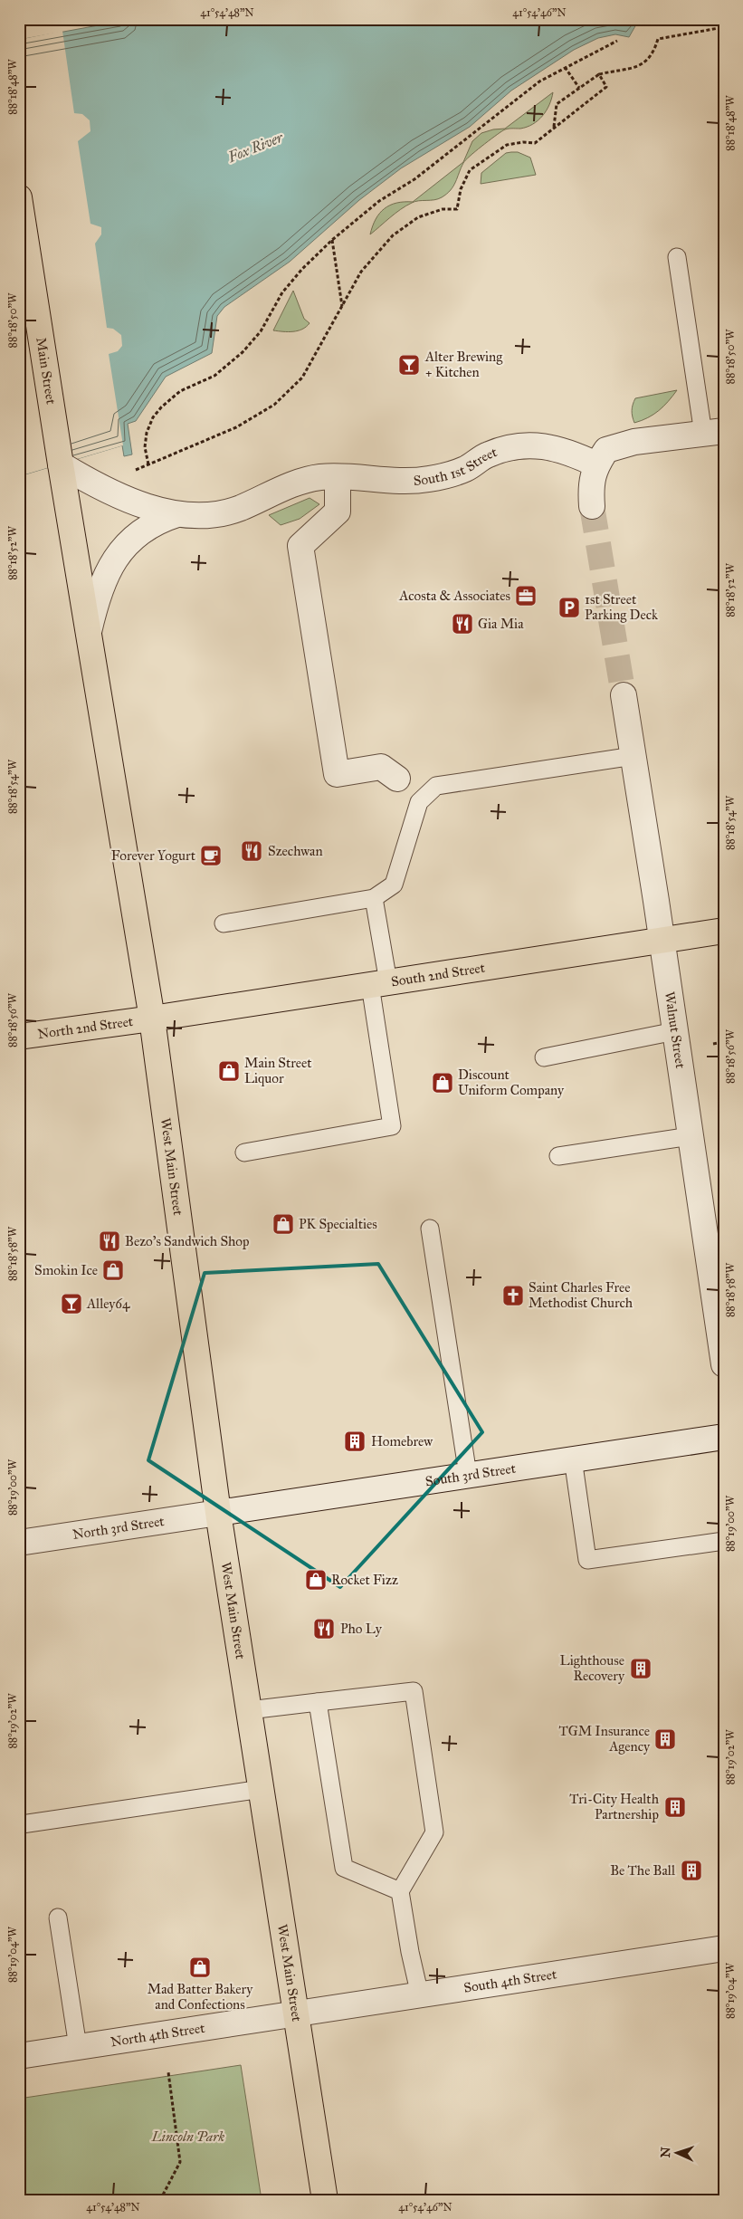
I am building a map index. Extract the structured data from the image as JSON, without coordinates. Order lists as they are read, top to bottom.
{
  "streets": {
    "main road": [
      "Main Street",
      "South 2nd Street",
      "North 2nd Street",
      "West Main Street"
    ],
    "street": [
      "South 1st Street",
      "Walnut Street",
      "South 3rd Street",
      "North 3rd Street",
      "South 4th Street",
      "North 4th Street"
    ]
  },
  "crossings": [
    ["Main Street", "South 1st Street"],
    ["Main Street", "West Main Street"],
    ["South 1st Street", "West Main Street"],
    ["South 2nd Street", "North 2nd Street"],
    ["South 2nd Street", "Walnut Street"],
    ["South 2nd Street", "West Main Street"],
    ["North 2nd Street", "West Main Street"],
    ["West Main Street", "South 3rd Street"],
    ["West Main Street", "North 3rd Street"],
    ["West Main Street", "South 4th Street"],
    ["West Main Street", "North 4th Street"],
    ["South 3rd Street", "North 3rd Street"],
    ["South 4th Street", "North 4th Street"]
  ],
  "water": ["Fox River"],
  "parks": ["Lincoln Park"],
  "places": {
    "bar": ["Alter Brewing + Kitchen", "Alley64"],
    "office": ["Acosta & Associates"],
    "parking": ["1st Street Parking Deck"],
    "restaurant": [
      "Gia Mia",
      "Szechwan",
      "Bezo's Sandwich Shop",
      "Pho Ly"
    ],
    "cafe": ["Forever Yogurt"],
    "shop": [
      "Main Street Liquor",
      "Discount Uniform Company",
      "PK Specialties",
      "Smokin Ice",
      "Rocket Fizz",
      "Mad Batter Bakery and Confections"
    ],
    "church": ["Saint Charles Free Methodist Church"],
    "building": [
      "Homebrew",
      "Lighthouse Recovery",
      "TGM Insurance Agency",
      "Tri-City Health Partnership",
      "Be The Ball"
    ]
  },
  "north": "left",
  "coordinates": [
    "41°54'48\"N",
    "41°54'46\"N",
    "88°18'48\"W",
    "88°18'50\"W",
    "88°18'52\"W",
    "88°18'54\"W",
    "88°18'56\"W",
    "88°18'58\"W",
    "88°19'00\"W",
    "88°19'02\"W",
    "88°19'04\"W"
  ]
}
